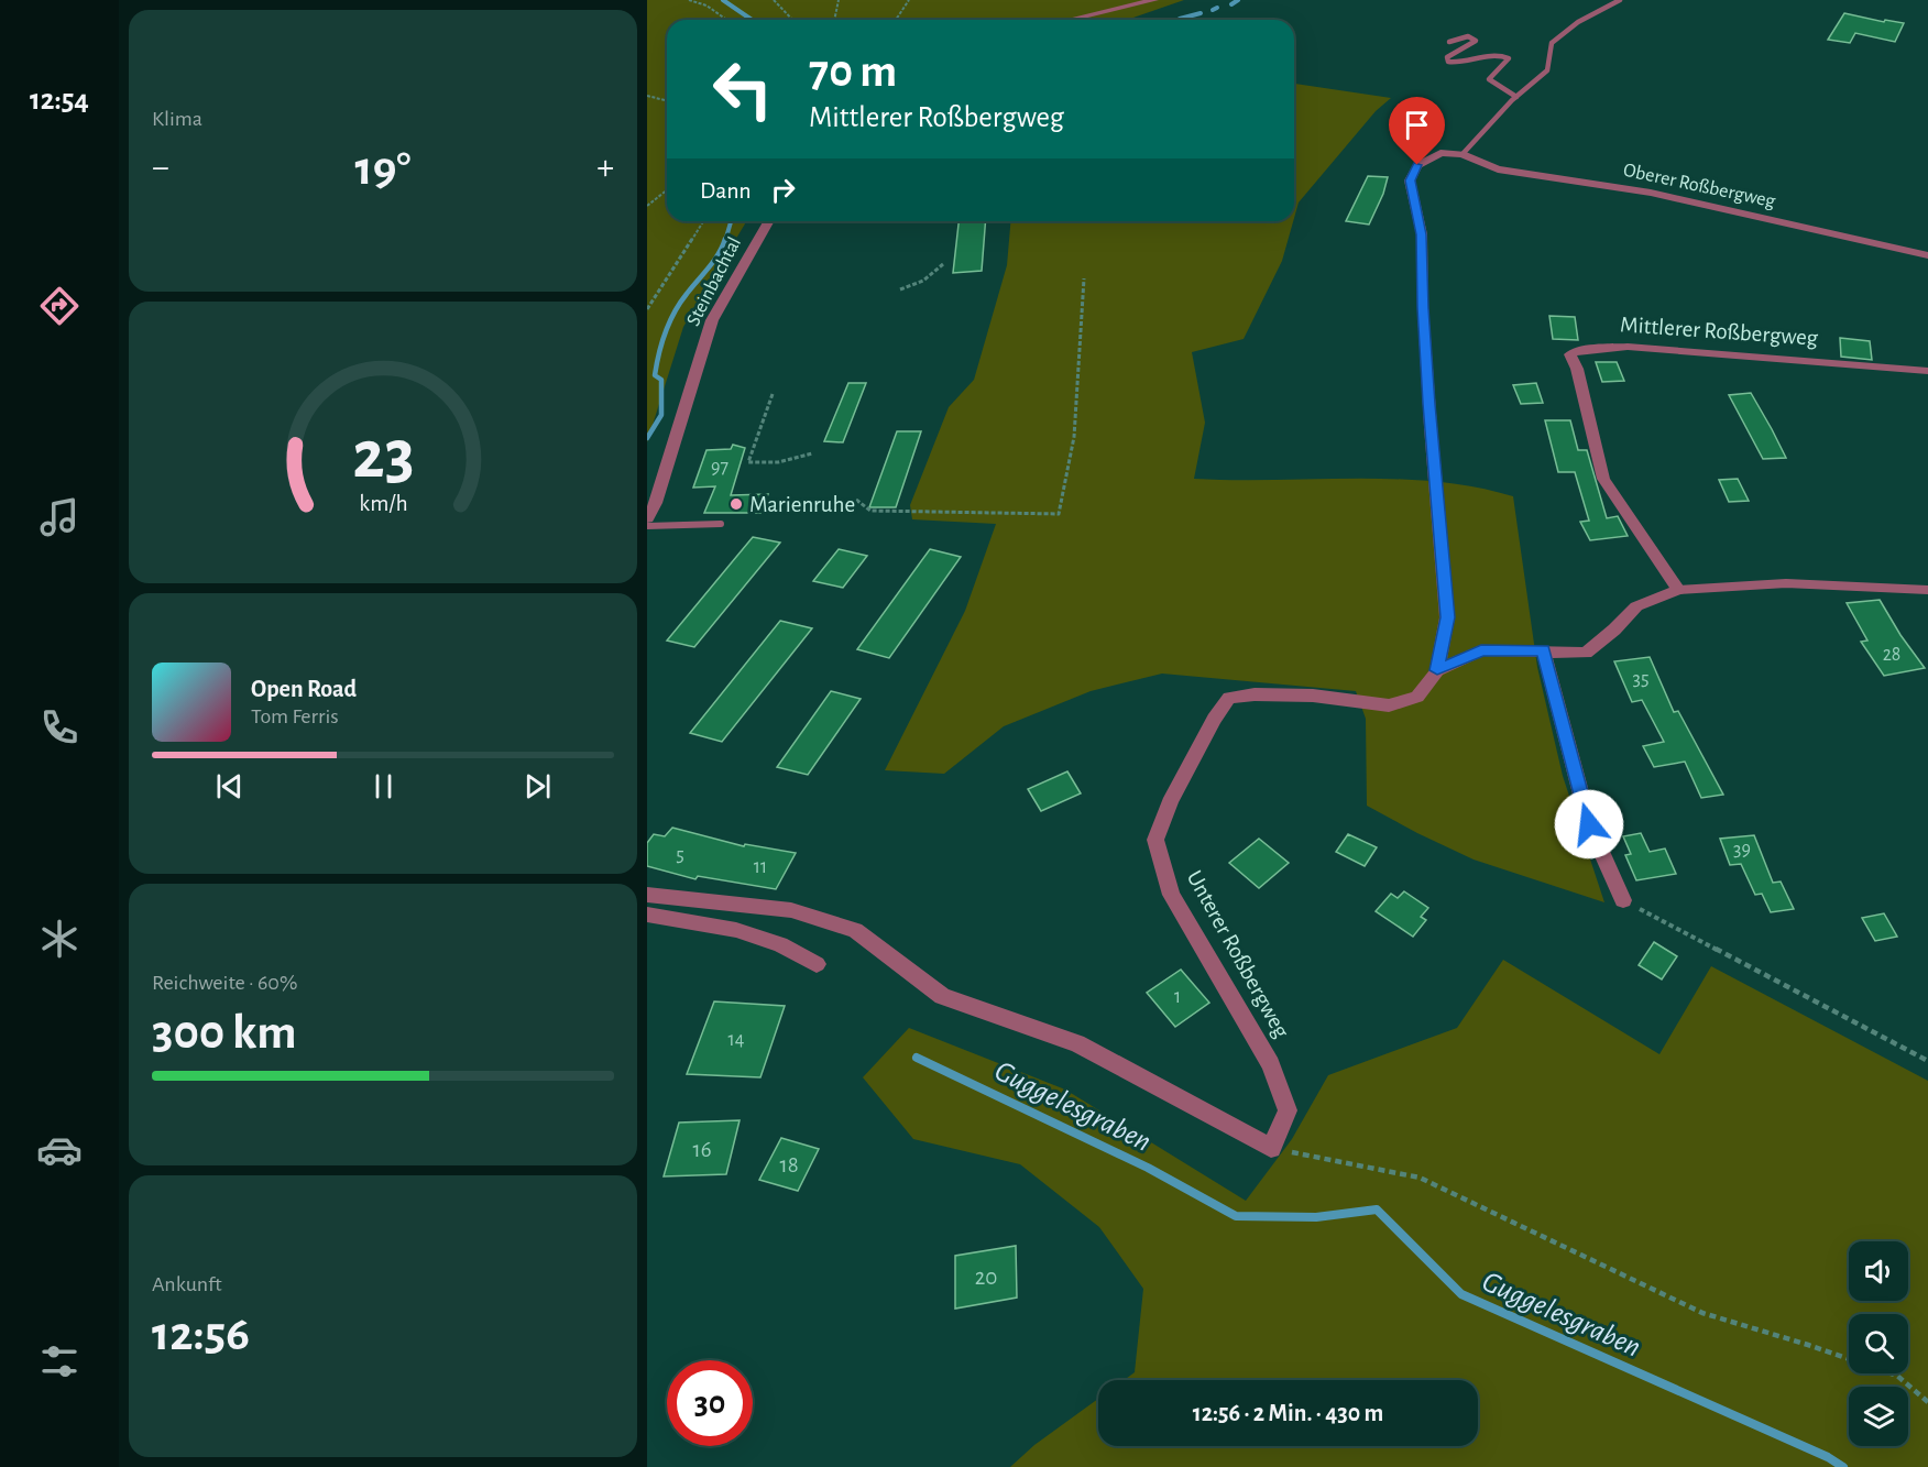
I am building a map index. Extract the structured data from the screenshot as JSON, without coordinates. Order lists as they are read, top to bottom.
{
  "streets": {
    "street": [
      "Oberer Roßbergweg",
      "Steinbachtal",
      "Mittlerer Roßbergweg",
      "Unterer Roßbergweg"
    ]
  },
  "water": ["Guggelesgraben"],
  "places": ["Marienruhe"],
  "house_numbers": [
    "97",
    "28",
    "35",
    "39",
    "5",
    "11",
    "1",
    "14",
    "16",
    "18",
    "20"
  ],
  "page": {
    "tabs": "12:54",
    "tile": [
      "Klima",
      ["Reichweite · 60%", "300 km"],
      ["Ankunft", "12:56"]
    ],
    "turn": ["70 m", "Mittlerer Roßbergweg"],
    "heat": ["−", "19°", "+"],
    "then": "Dann",
    "song": ["Open Road", "Tom Ferris"],
    "limit": "30",
    "trip": "12:56 · 2 Min. · 430 m",
    "gauge": ["23", "km/h"]
  }
}
